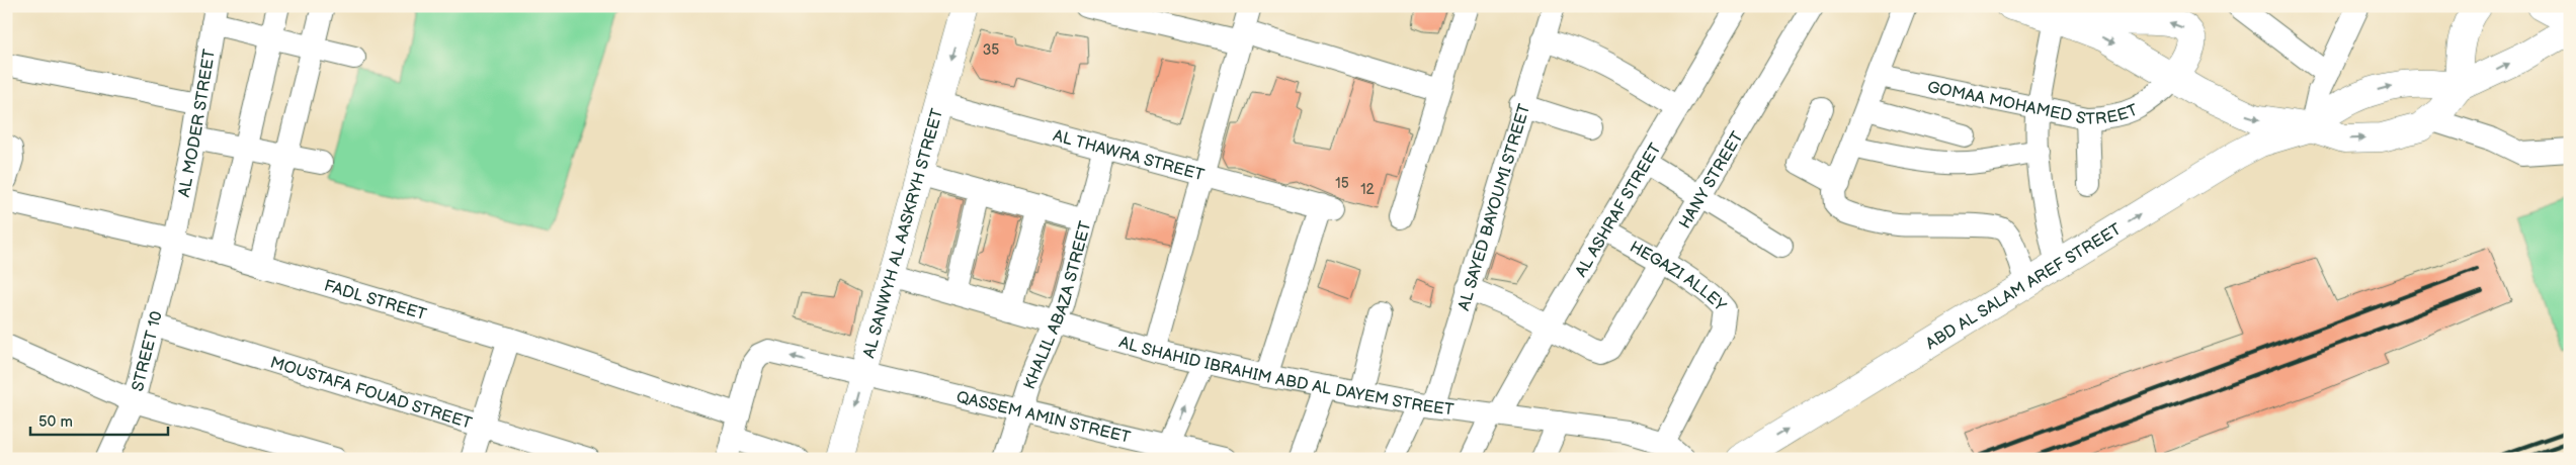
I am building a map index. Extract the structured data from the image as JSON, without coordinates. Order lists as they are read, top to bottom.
{
  "streets": {
    "main road": ["AL SANWYH AL AASKRYH STREET", "ABD AL SALAM AREF STREET"],
    "street": [
      "GOMAA MOHAMED STREET",
      "AL MODER STREET",
      "AL THAWRA STREET",
      "HANY STREET",
      "AL SAYED BAYOUMI STREET",
      "AL ASHRAF STREET",
      "HEGAZI ALLEY",
      "FADL STREET",
      "KHALIL ABAZA STREET",
      "STREET 10",
      "AL SHAHID IBRAHIM ABD AL DAYEM STREET",
      "MOUSTAFA FOUAD STREET",
      "QASSEM AMIN STREET"
    ]
  },
  "crossings": [
    ["AL MODER STREET", "FADL STREET"],
    ["AL MODER STREET", "STREET 10"],
    ["AL THAWRA STREET", "AL SANWYH AL AASKRYH STREET"],
    ["AL THAWRA STREET", "KHALIL ABAZA STREET"],
    ["AL THAWRA STREET", "AL SHAHID IBRAHIM ABD AL DAYEM STREET"],
    ["HANY STREET", "AL ASHRAF STREET"],
    ["HANY STREET", "HEGAZI ALLEY"],
    ["AL SAYED BAYOUMI STREET", "AL SHAHID IBRAHIM ABD AL DAYEM STREET"],
    ["AL ASHRAF STREET", "HEGAZI ALLEY"],
    ["AL ASHRAF STREET", "AL SHAHID IBRAHIM ABD AL DAYEM STREET"],
    ["AL SANWYH AL AASKRYH STREET", "AL SHAHID IBRAHIM ABD AL DAYEM STREET"],
    ["AL SANWYH AL AASKRYH STREET", "QASSEM AMIN STREET"],
    ["HEGAZI ALLEY", "AL SHAHID IBRAHIM ABD AL DAYEM STREET"],
    ["FADL STREET", "STREET 10"],
    ["FADL STREET", "QASSEM AMIN STREET"],
    ["KHALIL ABAZA STREET", "AL SHAHID IBRAHIM ABD AL DAYEM STREET"],
    ["KHALIL ABAZA STREET", "QASSEM AMIN STREET"],
    ["STREET 10", "MOUSTAFA FOUAD STREET"]
  ],
  "one_way": ["AL SANWYH AL AASKRYH STREET", "ABD AL SALAM AREF STREET"],
  "house_numbers": ["35", "15", "12"],
  "scale_bar": "50 m"
}
